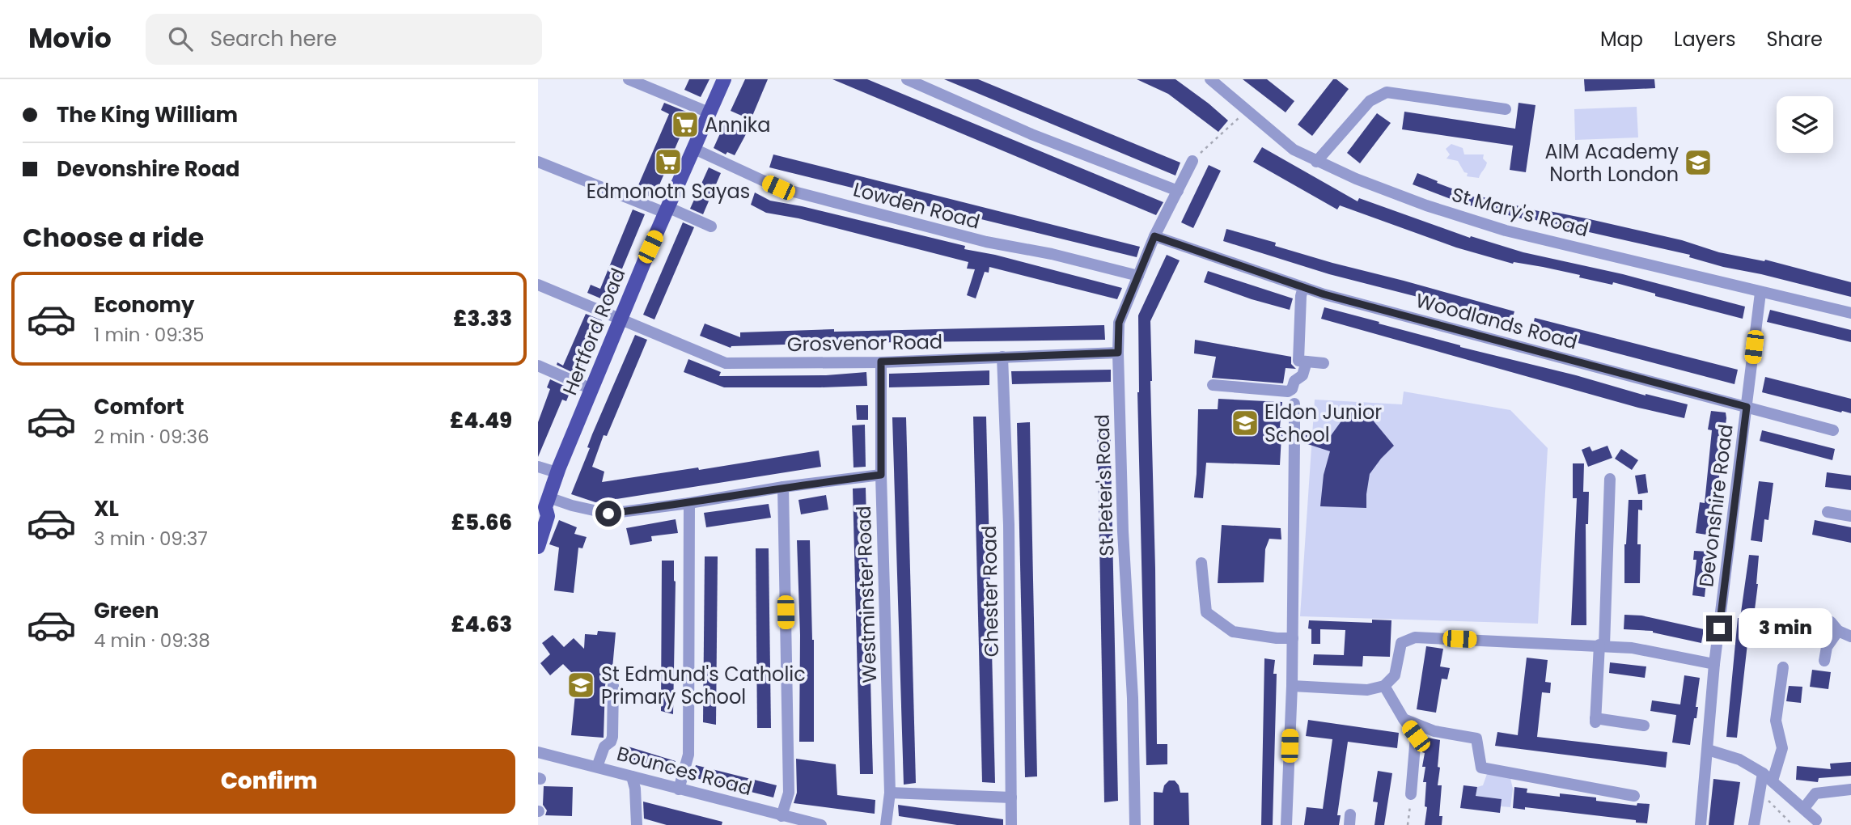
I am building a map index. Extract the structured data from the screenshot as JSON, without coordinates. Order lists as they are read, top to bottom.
{
  "streets": {
    "main road": ["Hertford Road"],
    "street": [
      "Lowden Road",
      "St Mary's Road",
      "Woodlands Road",
      "Grosvenor Road",
      "St Peter's Road",
      "Devonshire Road",
      "Chester Road",
      "Westminster Road",
      "Bounces Road"
    ]
  },
  "crossings": [
    ["Lowden Road", "Hertford Road"],
    ["Lowden Road", "St Peter's Road"],
    ["St Mary's Road", "Devonshire Road"],
    ["Woodlands Road", "St Peter's Road"],
    ["Woodlands Road", "Devonshire Road"],
    ["Hertford Road", "Grosvenor Road"],
    ["Grosvenor Road", "St Peter's Road"],
    ["Grosvenor Road", "Chester Road"],
    ["Grosvenor Road", "Westminster Road"]
  ],
  "places": {
    "supermarket": ["Annika", "Edmonotn Sayas"],
    "school or university": ["AIM Academy North London", "Eldon Junior School", "St Edmund's Catholic Primary School"]
  },
  "page": {
    "header": "Movio",
    "search": "Search here",
    "nav": ["Map", "Layers", "Share"],
    "banner": ["The King William", "Devonshire Road"],
    "heading": "Choose a ride",
    "list": [
      {
        "name": "Economy",
        "note": "1 min · 09:35",
        "value": "£3.33"
      },
      {
        "name": "Comfort",
        "note": "2 min · 09:36",
        "value": "£4.49"
      },
      {
        "name": "XL",
        "note": "3 min · 09:37",
        "value": "£5.66"
      },
      {
        "name": "Green",
        "note": "4 min · 09:38",
        "value": "£4.63"
      }
    ],
    "bubble": "3 min",
    "buttons": "Confirm"
  }
}
